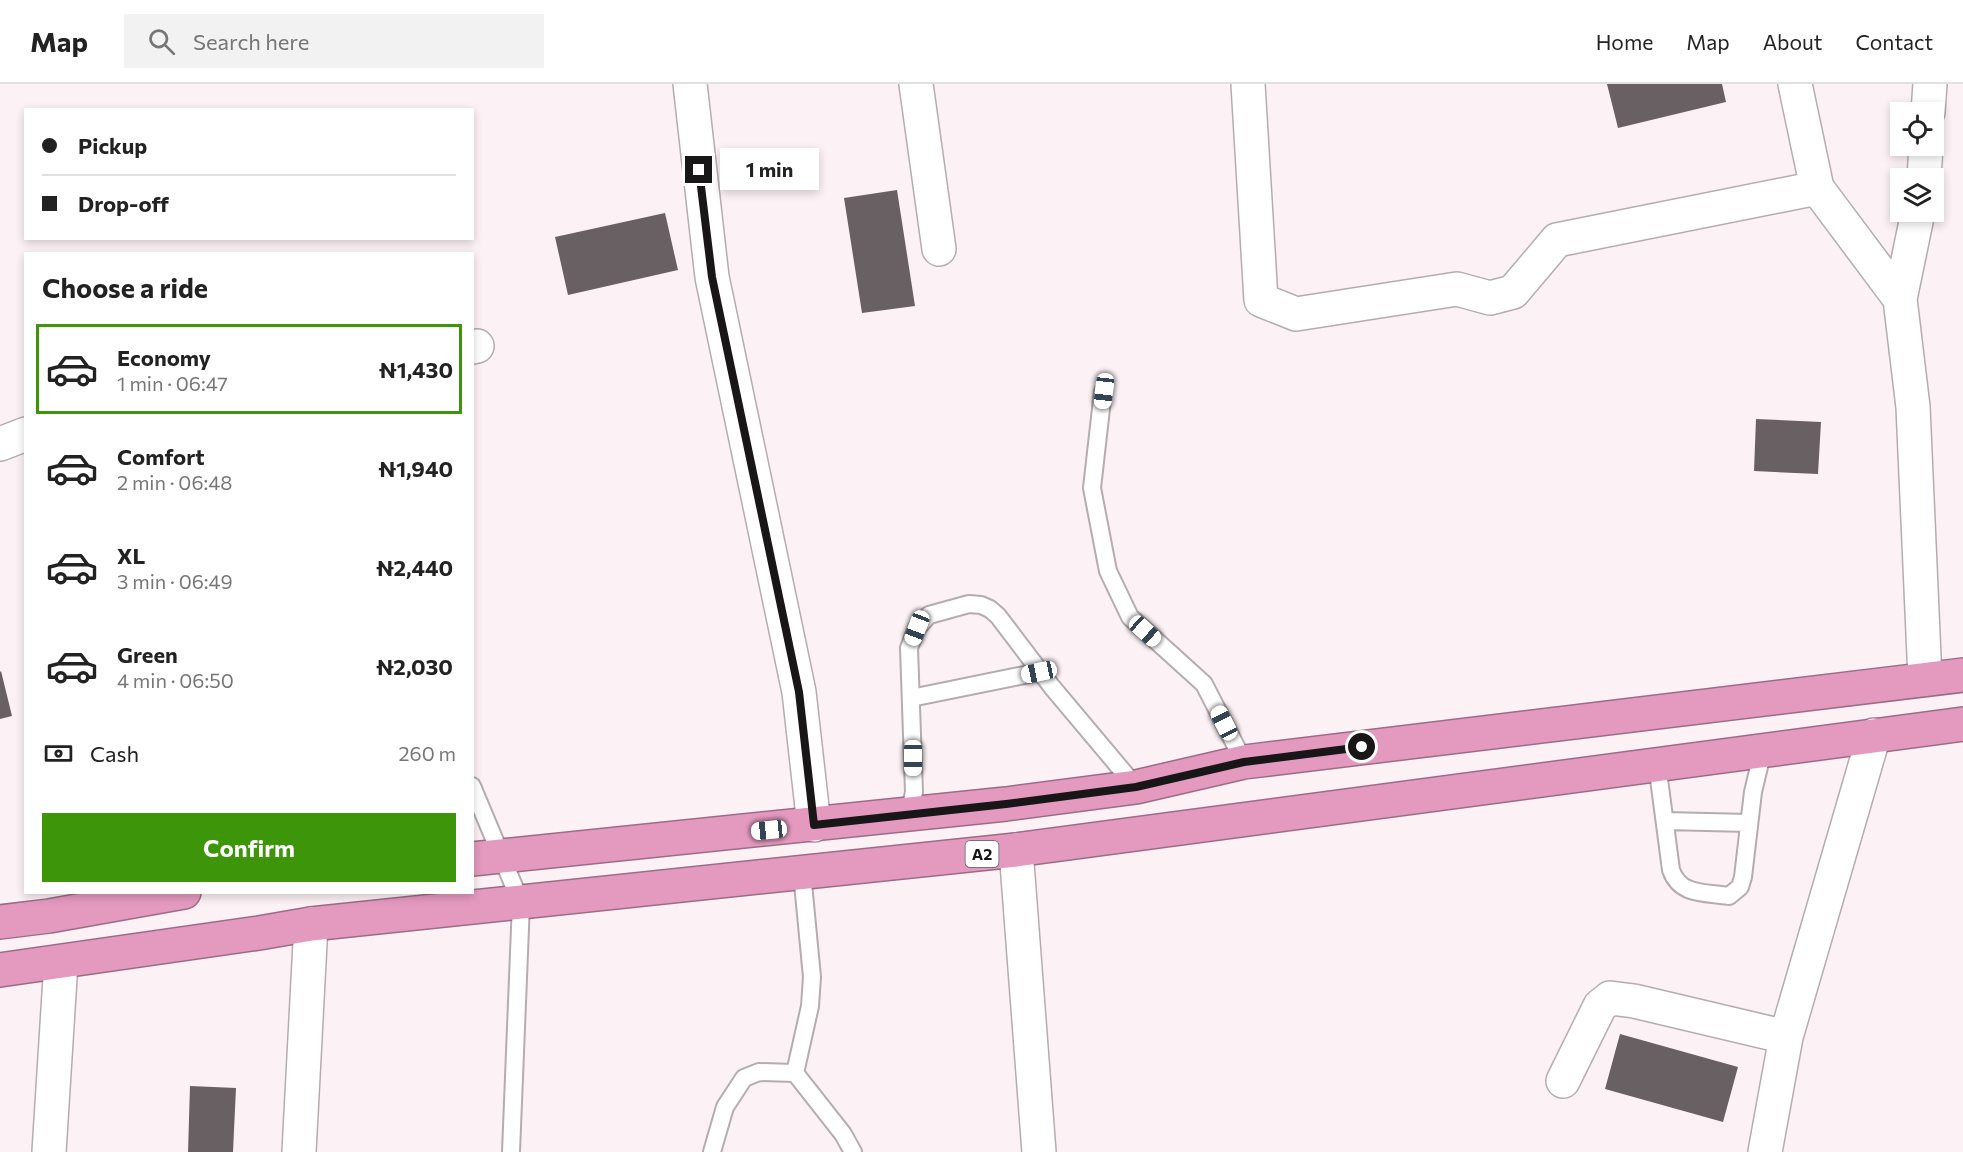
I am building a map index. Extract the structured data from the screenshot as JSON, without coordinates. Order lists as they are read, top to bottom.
{
  "streets": {
    "highway": ["A2"]
  },
  "page": {
    "header": "Map",
    "search": "Search here",
    "nav": [
      "Home",
      "Map",
      "About",
      "Contact"
    ],
    "banner": ["Pickup", "Drop-off"],
    "bubble": "1 min",
    "heading": "Choose a ride",
    "list": [
      {
        "name": "Economy",
        "note": "1 min · 06:47",
        "value": "₦1,430"
      },
      {
        "name": "Comfort",
        "note": "2 min · 06:48",
        "value": "₦1,940"
      },
      {
        "name": "XL",
        "note": "3 min · 06:49",
        "value": "₦2,440"
      },
      {
        "name": "Green",
        "note": "4 min · 06:50",
        "value": "₦2,030"
      }
    ],
    "pay": ["Cash", "260 m"],
    "buttons": "Confirm"
  }
}
